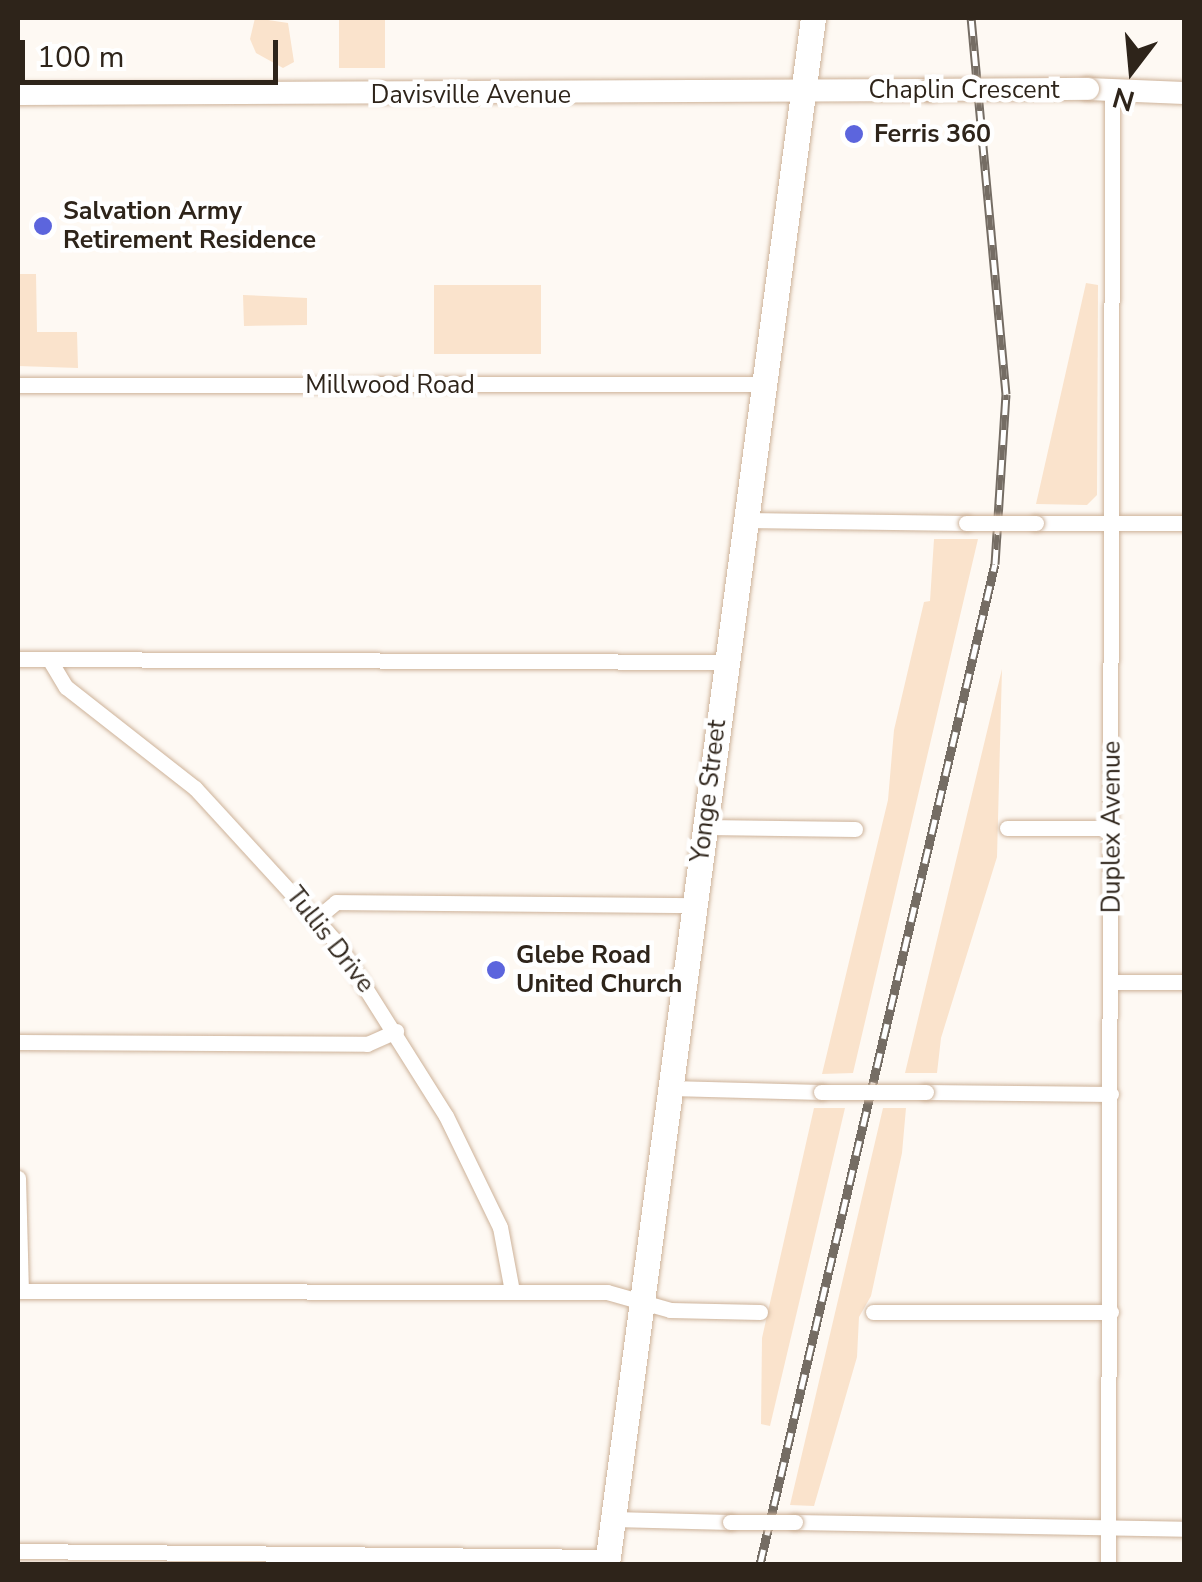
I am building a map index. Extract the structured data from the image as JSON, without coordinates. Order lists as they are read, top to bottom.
{
  "streets": {
    "main road": ["Yonge Street"],
    "street": [
      "Chaplin Crescent",
      "Davisville Avenue",
      "Millwood Road",
      "Duplex Avenue",
      "Tullis Drive"
    ]
  },
  "crossings": [
    ["Chaplin Crescent", "Davisville Avenue"],
    ["Chaplin Crescent", "Yonge Street"],
    ["Chaplin Crescent", "Duplex Avenue"],
    ["Davisville Avenue", "Yonge Street"],
    ["Millwood Road", "Yonge Street"]
  ],
  "places": ["Ferris 360", "Salvation Army Retirement Residence", "Glebe Road United Church"],
  "scale_bar": "100 m",
  "north": "bottom"
}
